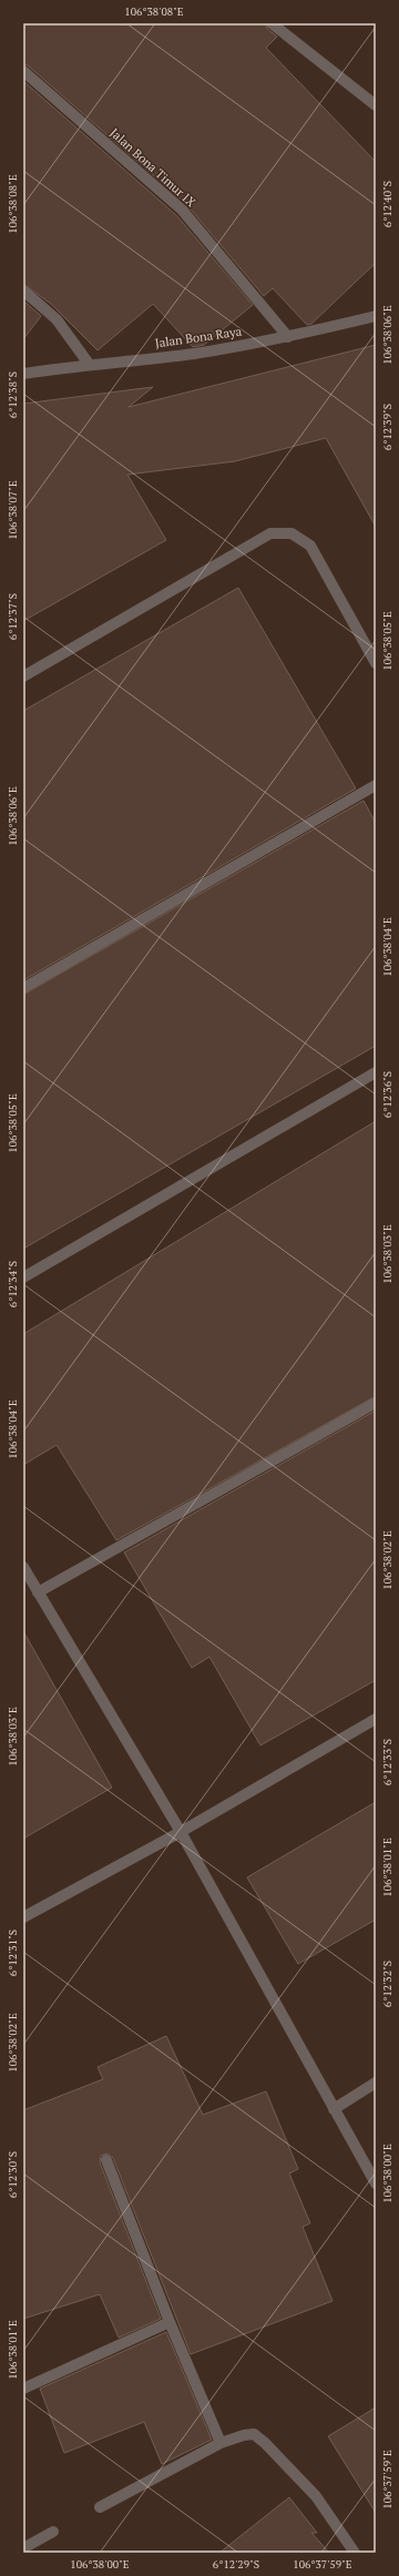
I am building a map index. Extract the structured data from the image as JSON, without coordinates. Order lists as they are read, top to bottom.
{
  "streets": {
    "street": ["Jalan Bona Timur IX", "Jalan Bona Raya"]
  },
  "crossings": [
    ["Jalan Bona Timur IX", "Jalan Bona Raya"]
  ],
  "coordinates": [
    "106°38'08\"E",
    "6°12'40\"S",
    "106°38'06\"E",
    "6°12'38\"S",
    "6°12'39\"S",
    "106°38'07\"E",
    "6°12'37\"S",
    "106°38'05\"E",
    "106°38'04\"E",
    "6°12'36\"S",
    "106°38'03\"E",
    "6°12'34\"S",
    "106°38'02\"E",
    "6°12'33\"S",
    "106°38'01\"E",
    "6°12'31\"S",
    "6°12'32\"S",
    "106°38'00\"E",
    "6°12'30\"S",
    "106°37'59\"E",
    "6°12'29\"S"
  ]
}
